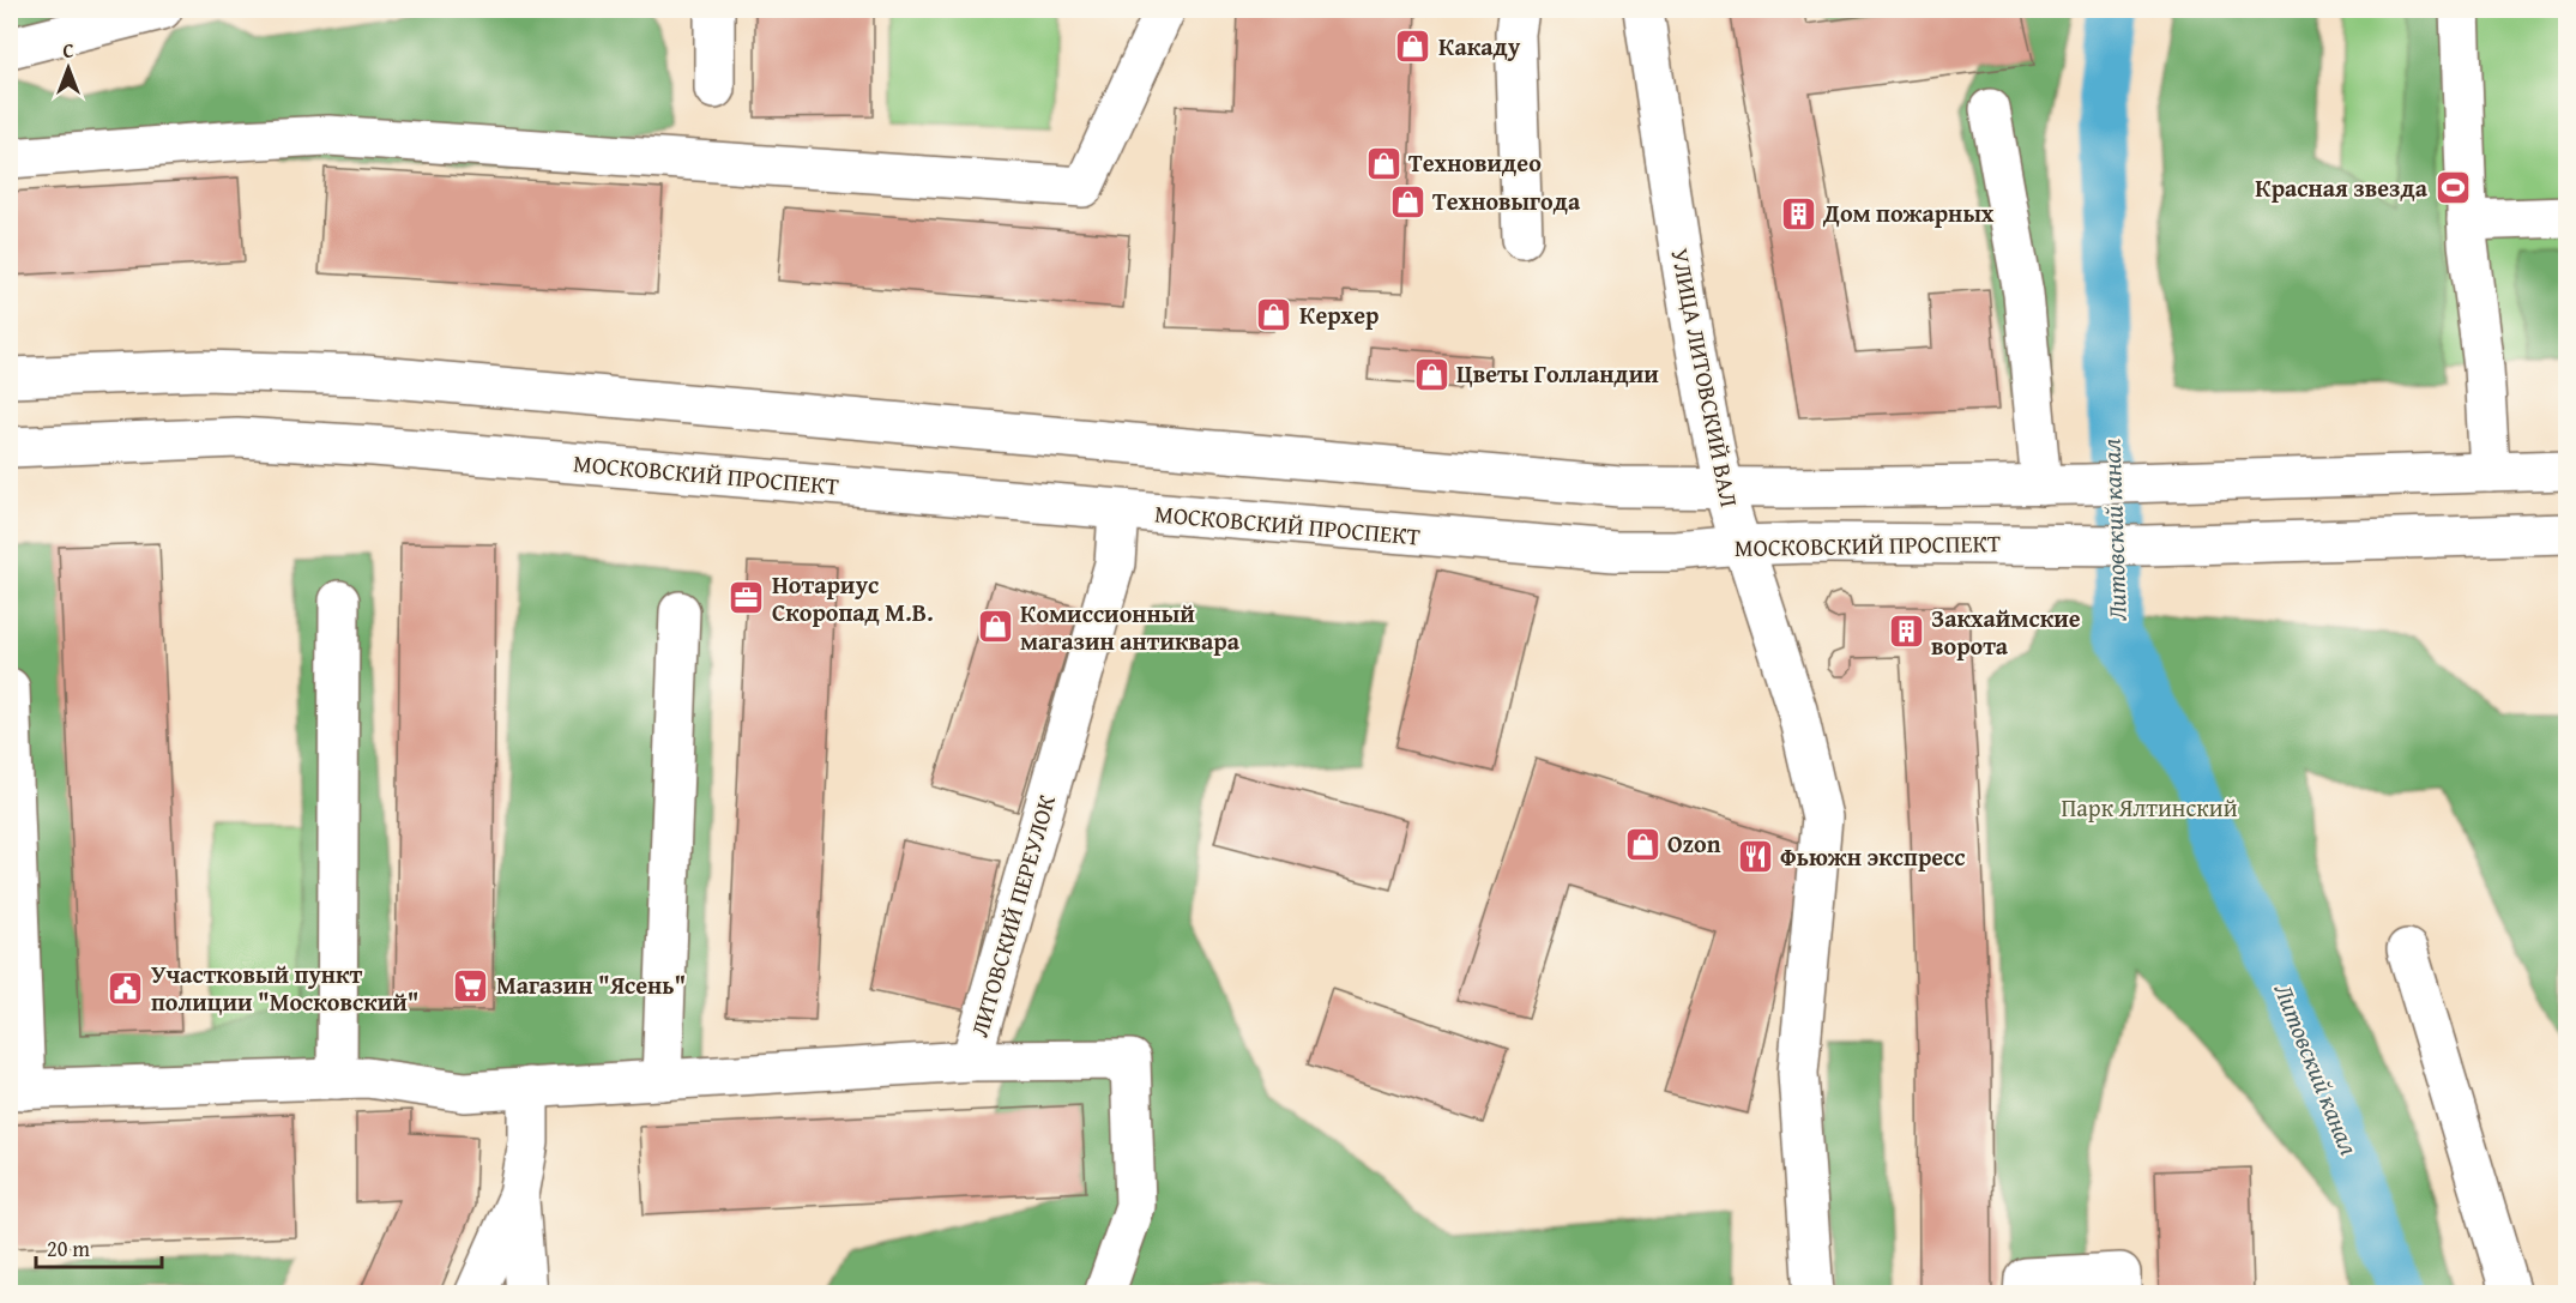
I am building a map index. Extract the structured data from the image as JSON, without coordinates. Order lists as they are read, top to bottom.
{
  "streets": {
    "main road": ["УЛИЦА ЛИТОВСКИЙ ВАЛ", "МОСКОВСКИЙ ПРОСПЕКТ", "ЛИТОВСКИЙ ПЕРЕУЛОК"]
  },
  "crossings": [
    ["УЛИЦА ЛИТОВСКИЙ ВАЛ", "МОСКОВСКИЙ ПРОСПЕКТ"],
    ["МОСКОВСКИЙ ПРОСПЕКТ", "ЛИТОВСКИЙ ПЕРЕУЛОК"]
  ],
  "water": ["Литовский канал"],
  "parks": ["Парк Ялтинский"],
  "places": {
    "shop": [
      "Какаду",
      "Техновидео",
      "Техновыгода",
      "Керхер",
      "Цветы Голландии",
      "Комиссионный магазин антиквара",
      "Ozon"
    ],
    "sports": ["Красная звезда"],
    "building": ["Дом пожарных", "Закхаймские ворота"],
    "office": ["Нотариус Скоропад М.В."],
    "restaurant": ["Фьюжн экспресс"],
    "supermarket": ["Магазин \"Ясень\""],
    "public building": ["Участковый пункт полиции \"Московский\""]
  },
  "scale_bar": "20 m",
  "north": "top"
}
